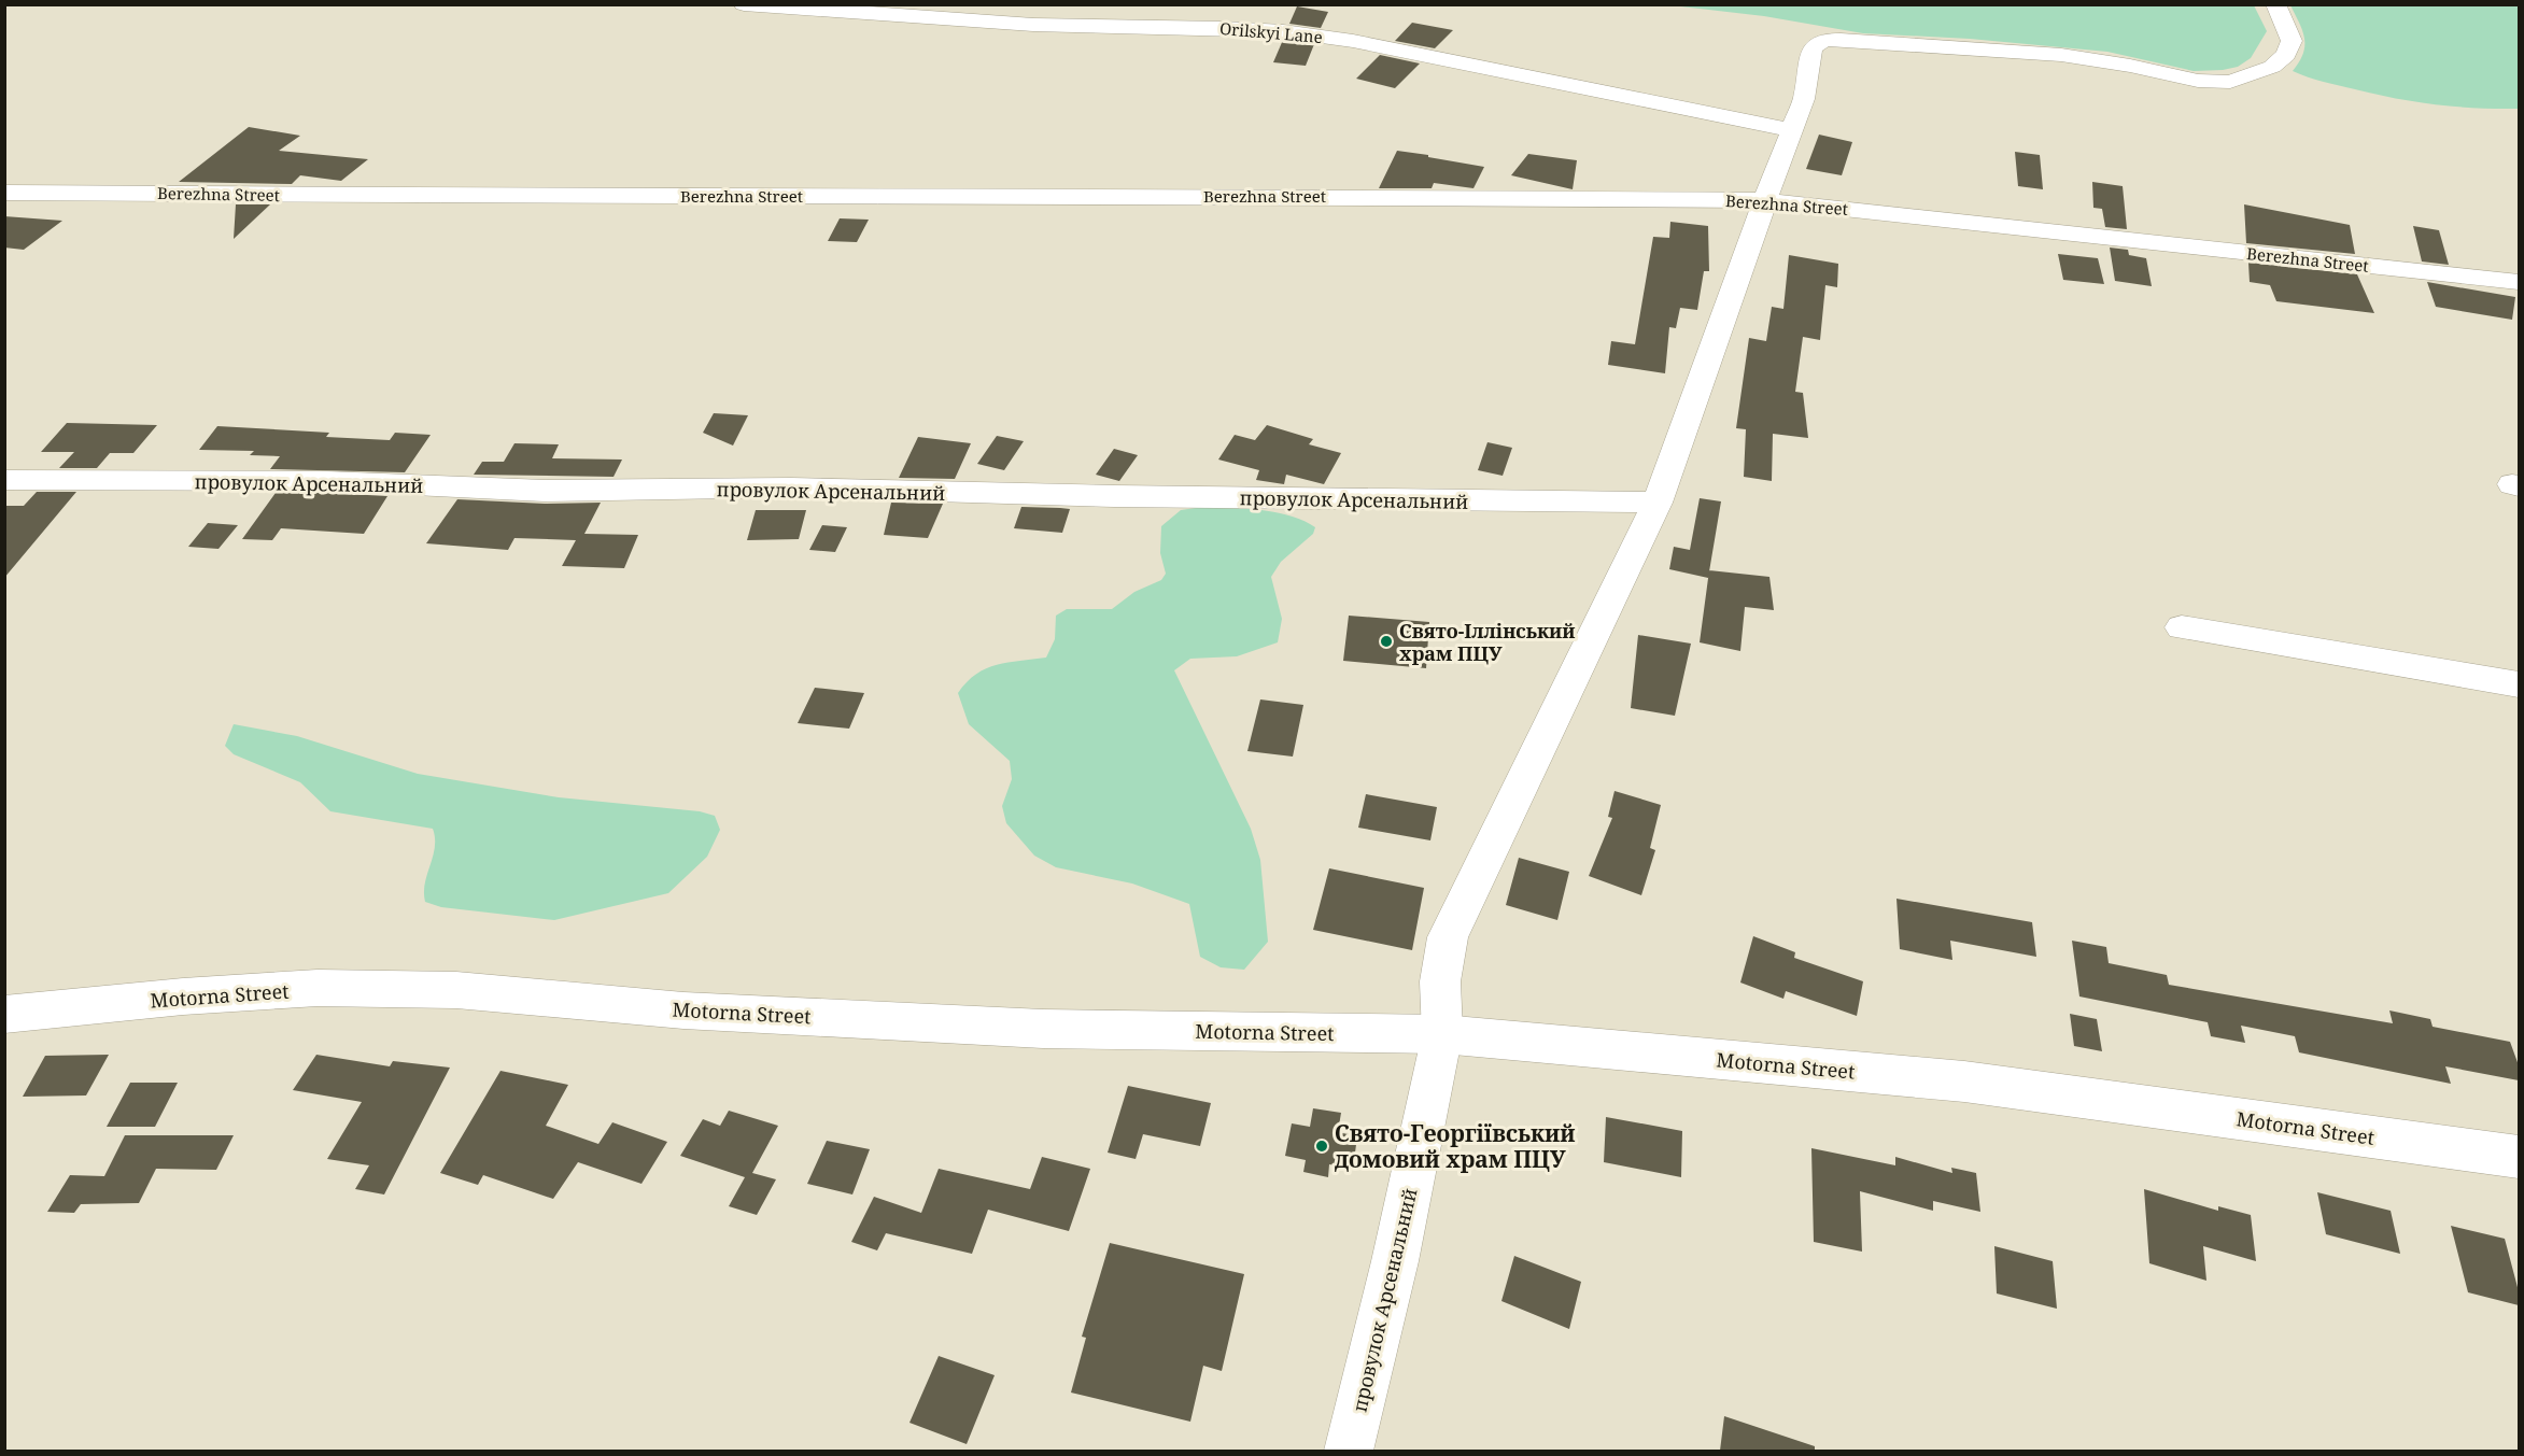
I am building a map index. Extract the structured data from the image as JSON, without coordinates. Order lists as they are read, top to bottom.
{
  "streets": {
    "street": [
      "Orilskyi Lane",
      "Berezhna Street",
      "провулок Арсенальний",
      "Motorna Street"
    ]
  },
  "crossings": [
    ["Orilskyi Lane", "провулок Арсенальний"],
    ["Berezhna Street", "провулок Арсенальний"],
    ["провулок Арсенальний", "Motorna Street"]
  ],
  "places": ["Свято-Іллінський храм ПЦУ", "Свято-Георгіївський домовий храм ПЦУ"]
}
